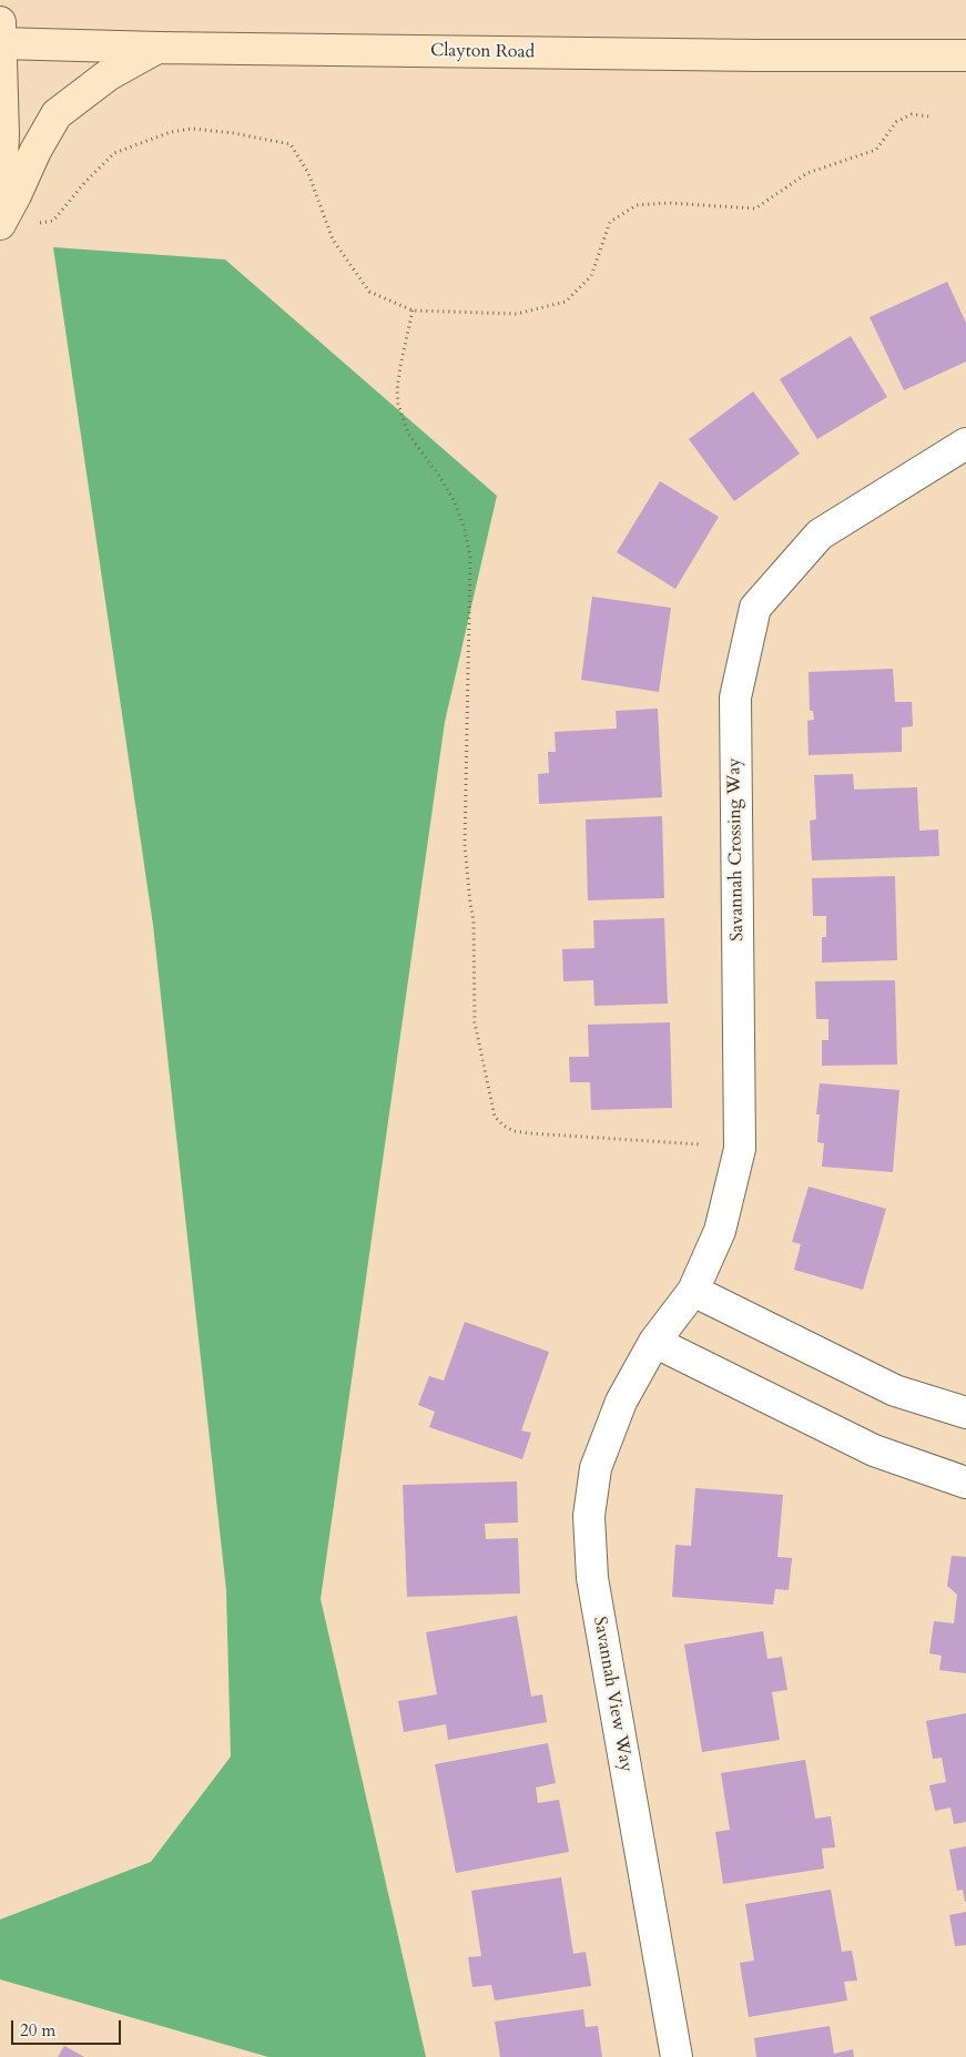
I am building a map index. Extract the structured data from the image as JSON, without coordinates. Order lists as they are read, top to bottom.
{
  "streets": {
    "main road": ["Clayton Road"],
    "street": ["Savannah Crossing Way", "Savannah View Way"]
  },
  "crossings": [
    ["Savannah Crossing Way", "Savannah View Way"]
  ],
  "scale_bar": "20 m"
}
